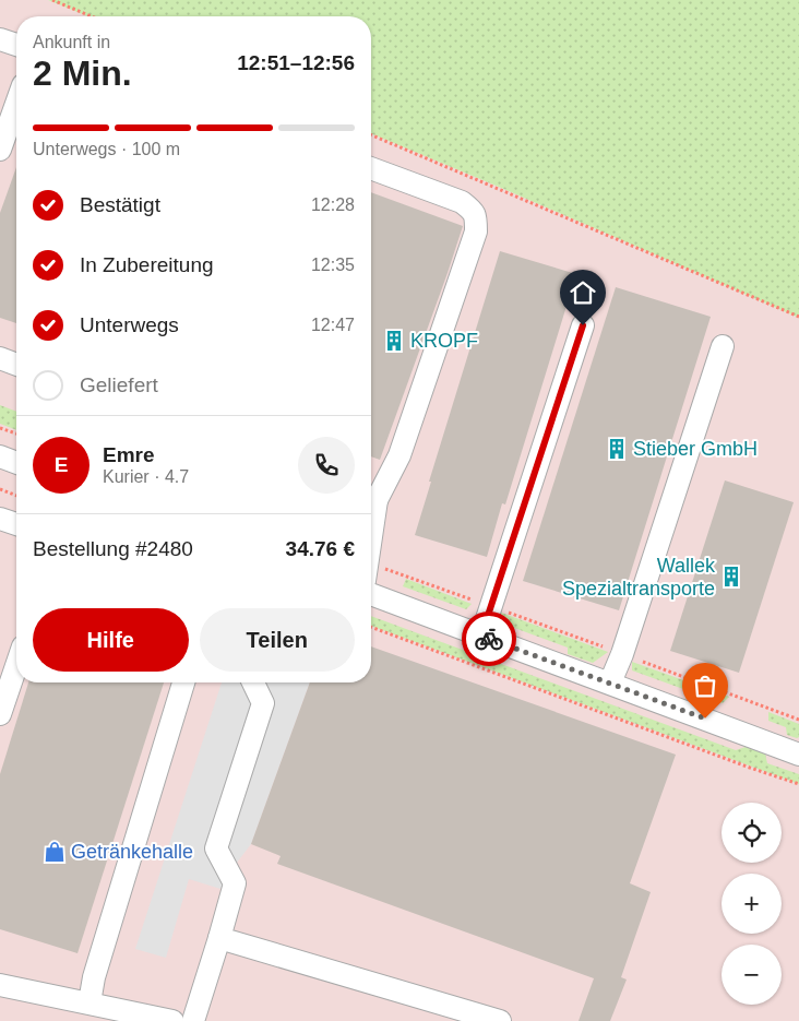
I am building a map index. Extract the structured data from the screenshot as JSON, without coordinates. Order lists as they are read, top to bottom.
{
  "places": {
    "building": ["KROPF", "Stieber GmbH", "Wallek Spezialtransporte"],
    "shop": ["Getränkehalle"]
  },
  "page": {
    "heading": ["2 Min.", "Ankunft in", "12:51–12:56"],
    "panel": [
      "Emre",
      "Kurier · 4.7",
      "Bestellung #2480",
      "34.76 €"
    ],
    "bar": "Unterwegs · 100 m",
    "list": [
      ["Bestätigt", "12:28"],
      ["In Zubereitung", "12:35"],
      ["Unterwegs", "12:47"],
      "Geliefert"
    ],
    "round": "E",
    "buttons": ["Hilfe", "Teilen"],
    "map_buttons": ["+", "−"]
  }
}
